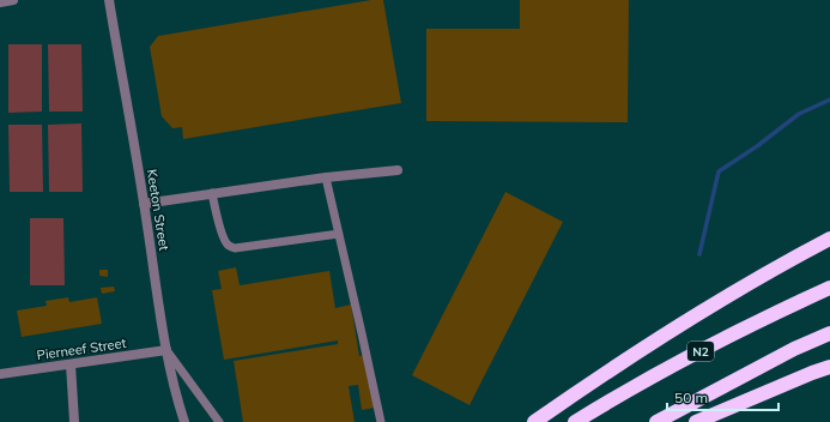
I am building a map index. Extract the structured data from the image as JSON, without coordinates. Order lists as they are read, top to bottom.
{
  "streets": {
    "highway": ["N2"],
    "street": ["Keeton Street", "Pierneef Street"]
  },
  "crossings": [
    ["Keeton Street", "Pierneef Street"]
  ],
  "scale_bar": "50 m"
}
